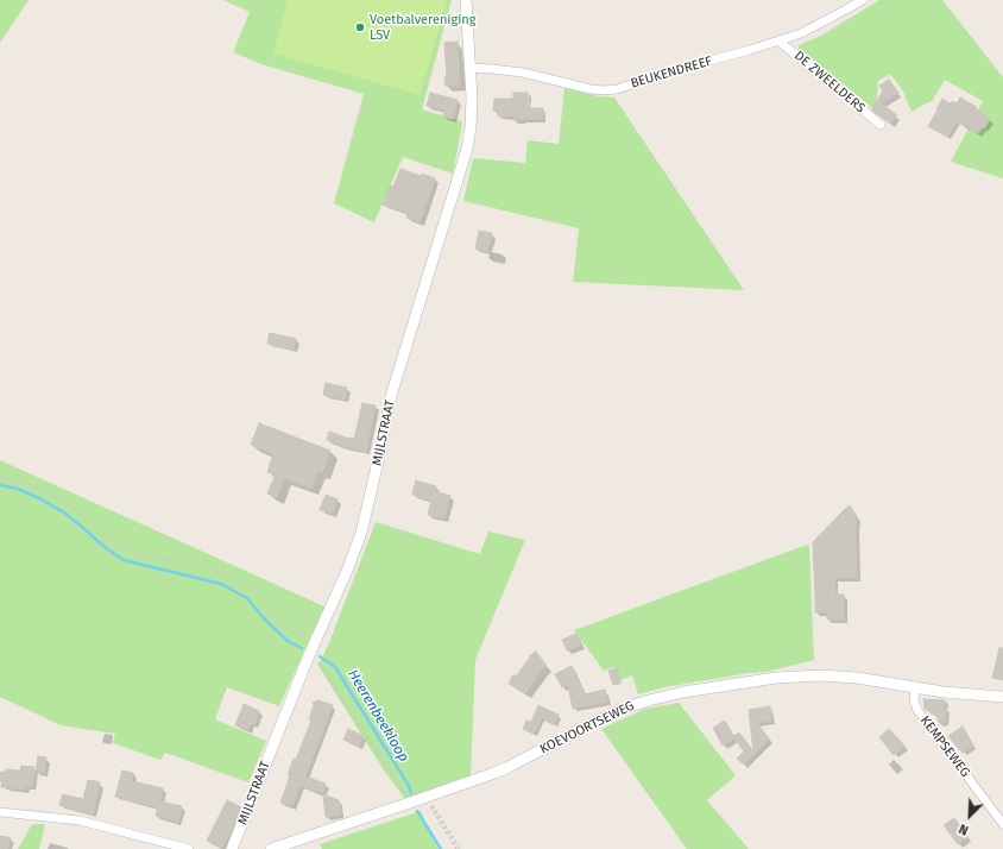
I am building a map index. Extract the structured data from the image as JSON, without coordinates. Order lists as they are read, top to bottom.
{
  "streets": {
    "street": [
      "BEUKENDREEF",
      "DE ZWEELDERS",
      "MIJLSTRAAT",
      "KOEVOORTSEWEG",
      "KEMPSEWEG"
    ]
  },
  "crossings": [
    ["BEUKENDREEF", "DE ZWEELDERS"],
    ["BEUKENDREEF", "MIJLSTRAAT"],
    ["KOEVOORTSEWEG", "KEMPSEWEG"]
  ],
  "water": ["Heerenbeekloop"],
  "places": ["Voetbalvereniging LSV"],
  "north": "bottom left"
}
